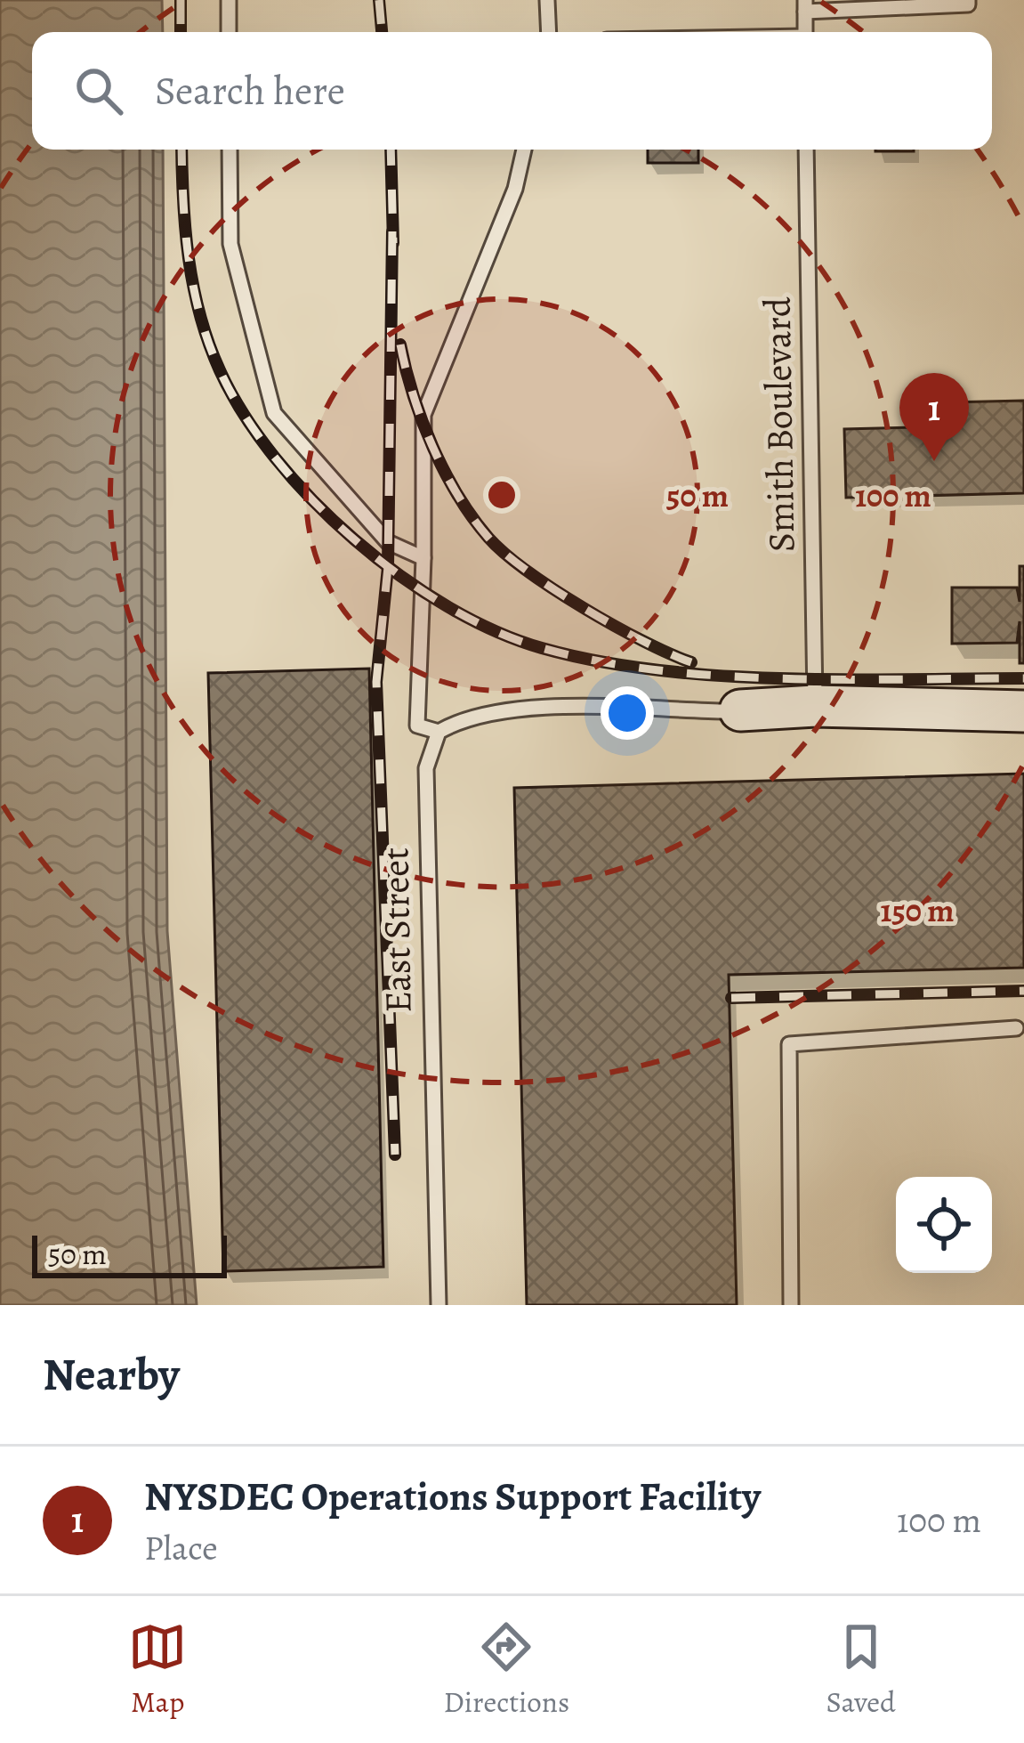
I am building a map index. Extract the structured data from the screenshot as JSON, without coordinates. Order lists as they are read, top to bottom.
{
  "streets": {
    "lane": ["Smith Boulevard", "East Street"]
  },
  "scale_bar": "50 m",
  "page": {
    "search": "Search here",
    "pins": "1",
    "scale": "50 m",
    "heading": "Nearby",
    "list": [
      {
        "mark": "1",
        "name": "NYSDEC Operations Support Facility",
        "note": "Place",
        "value": "100 m"
      }
    ],
    "nav": ["Map", "Directions", "Saved"]
  },
  "rings": ["50 m", "100 m", "150 m"]
}
